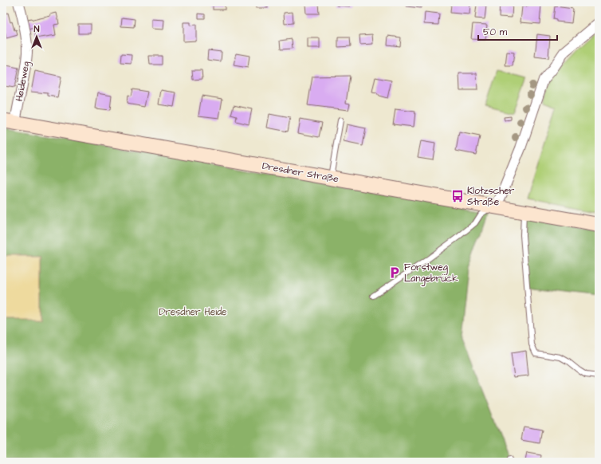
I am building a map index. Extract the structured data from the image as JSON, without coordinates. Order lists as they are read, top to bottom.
{
  "streets": {
    "main road": ["Dresdner Straße"],
    "street": ["Heideweg"]
  },
  "crossings": [
    ["Heideweg", "Dresdner Straße"]
  ],
  "parks": ["Dresdner Heide"],
  "places": {
    "bus stop": ["Klotzscher Straße"],
    "parking": ["Forstweg Langebrück"]
  },
  "scale_bar": "50 m",
  "north": "top"
}
